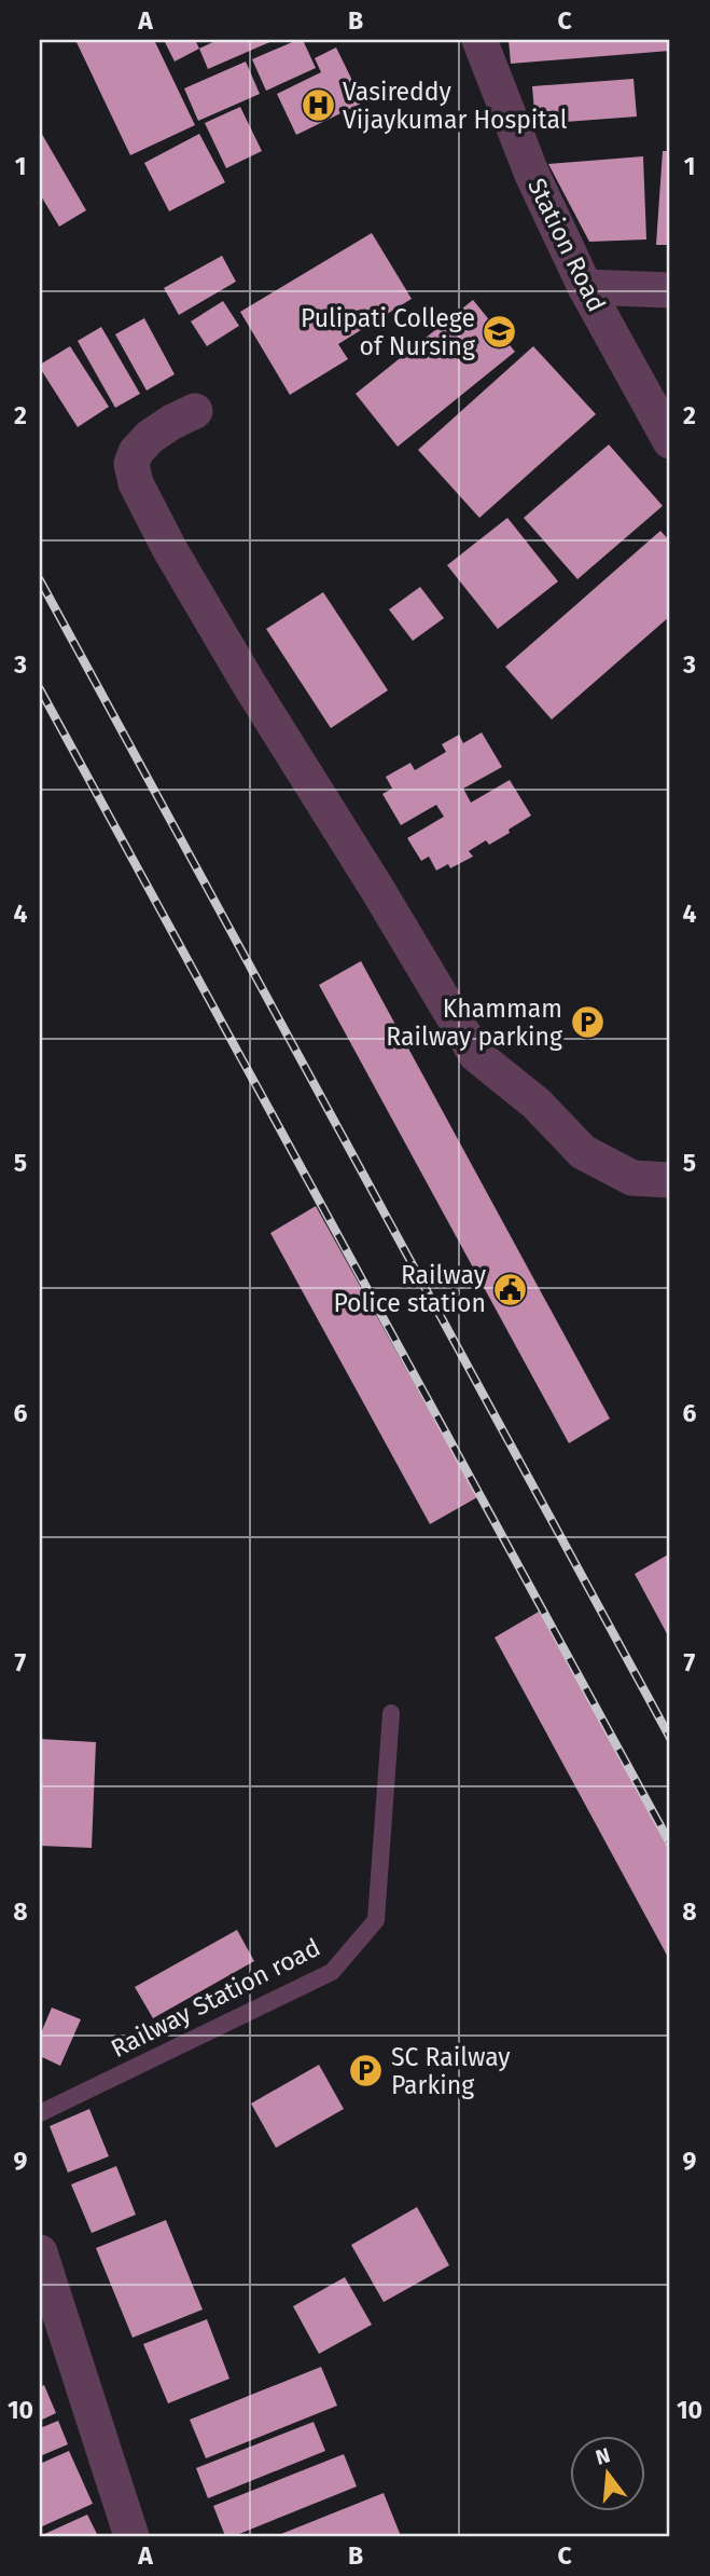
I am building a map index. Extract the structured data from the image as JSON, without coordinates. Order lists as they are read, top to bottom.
{
  "streets": {
    "street": ["Station Road"],
    "lane": ["Railway Station road"]
  },
  "places": {
    "hospital": ["Vasireddy Vijaykumar Hospital"],
    "school or university": ["Pulipati College of Nursing"],
    "parking": ["Khammam Railway parking", "SC Railway Parking"],
    "public building": ["Railway Police station"]
  },
  "north": "top",
  "grid": {
    "columns": ["A", "B", "C"],
    "rows": [
      "1",
      "2",
      "3",
      "4",
      "5",
      "6",
      "7",
      "8",
      "9",
      "10"
    ]
  }
}
